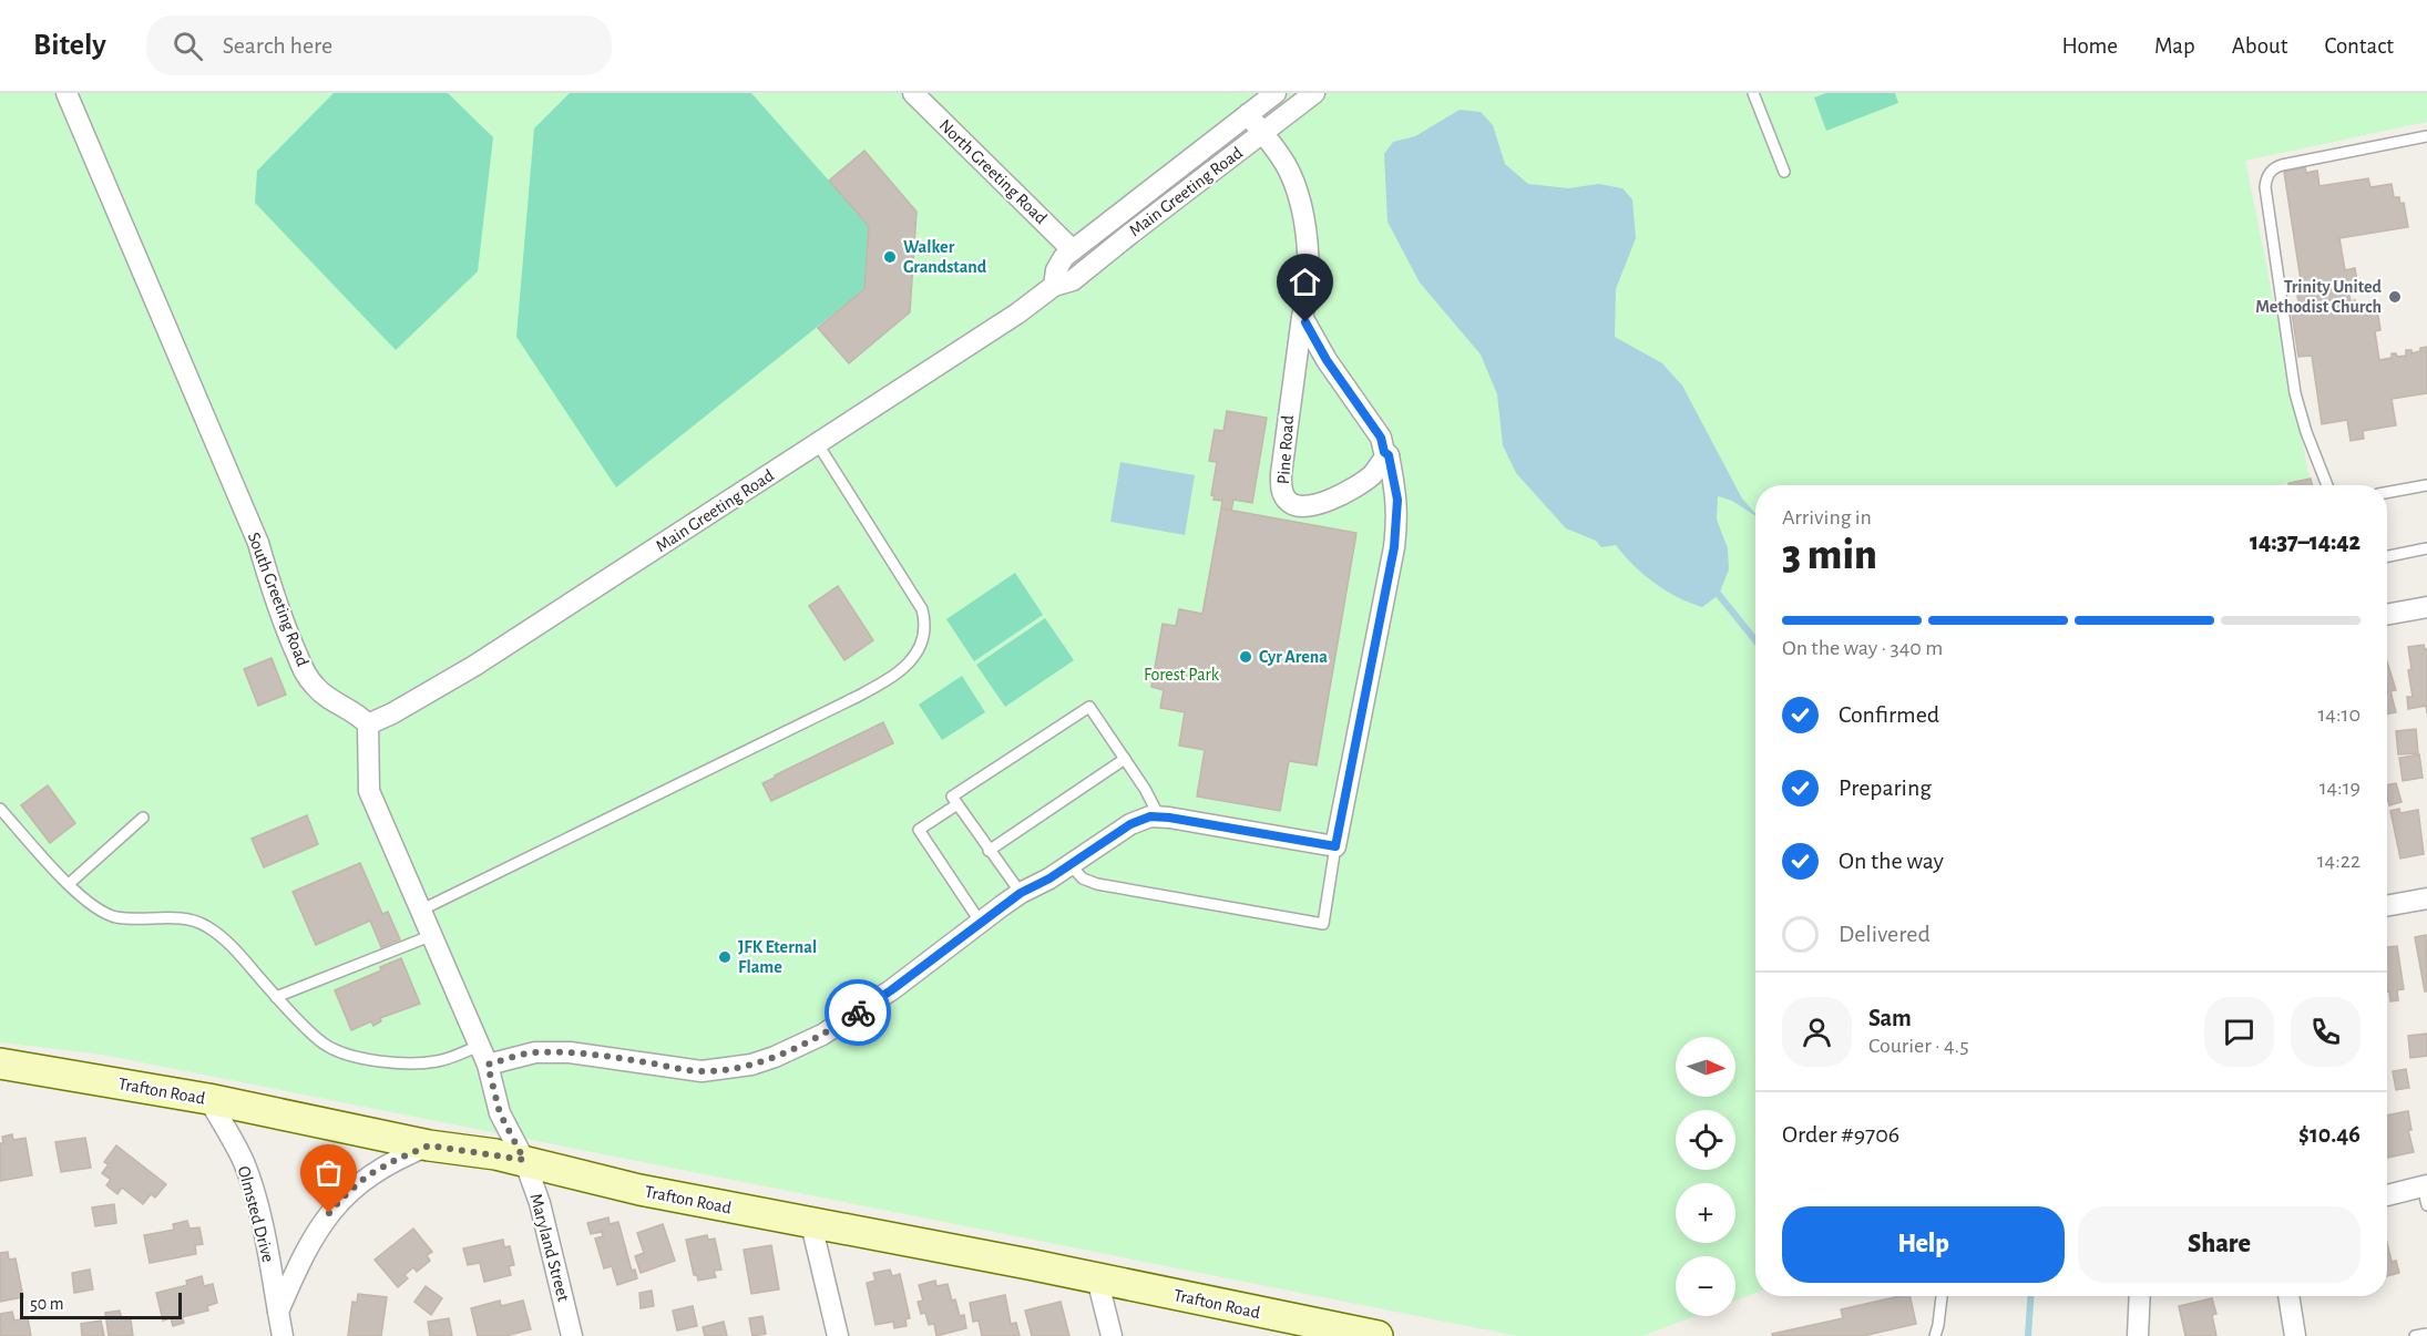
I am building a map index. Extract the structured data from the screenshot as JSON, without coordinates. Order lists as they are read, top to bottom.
{
  "streets": {
    "street": [
      "North Greeting Road",
      "Main Greeting Road",
      "Pine Road",
      "South Greeting Road",
      "Trafton Road",
      "Olmsted Drive",
      "Maryland Street"
    ]
  },
  "crossings": [
    ["North Greeting Road", "Main Greeting Road"],
    ["Main Greeting Road", "Pine Road"],
    ["Main Greeting Road", "South Greeting Road"],
    ["Trafton Road", "Olmsted Drive"],
    ["Trafton Road", "Maryland Street"]
  ],
  "parks": ["Forest Park"],
  "places": [
    "Walker Grandstand",
    "Trinity United Methodist Church",
    "Cyr Arena",
    "JFK Eternal Flame"
  ],
  "scale_bar": "50 m",
  "north": "right",
  "page": {
    "header": "Bitely",
    "search": "Search here",
    "nav": [
      "Home",
      "Map",
      "About",
      "Contact"
    ],
    "heading": ["3 min", "Arriving in", "14:37–14:42"],
    "panel": [
      "Sam",
      "Courier · 4.5",
      "Order #9706",
      "$10.46"
    ],
    "bar": "On the way · 340 m",
    "list": [
      ["Confirmed", "14:10"],
      ["Preparing", "14:19"],
      ["On the way", "14:22"],
      "Delivered"
    ],
    "map_buttons": ["+", "−"],
    "buttons": ["Help", "Share"],
    "scale": "50 m"
  }
}
